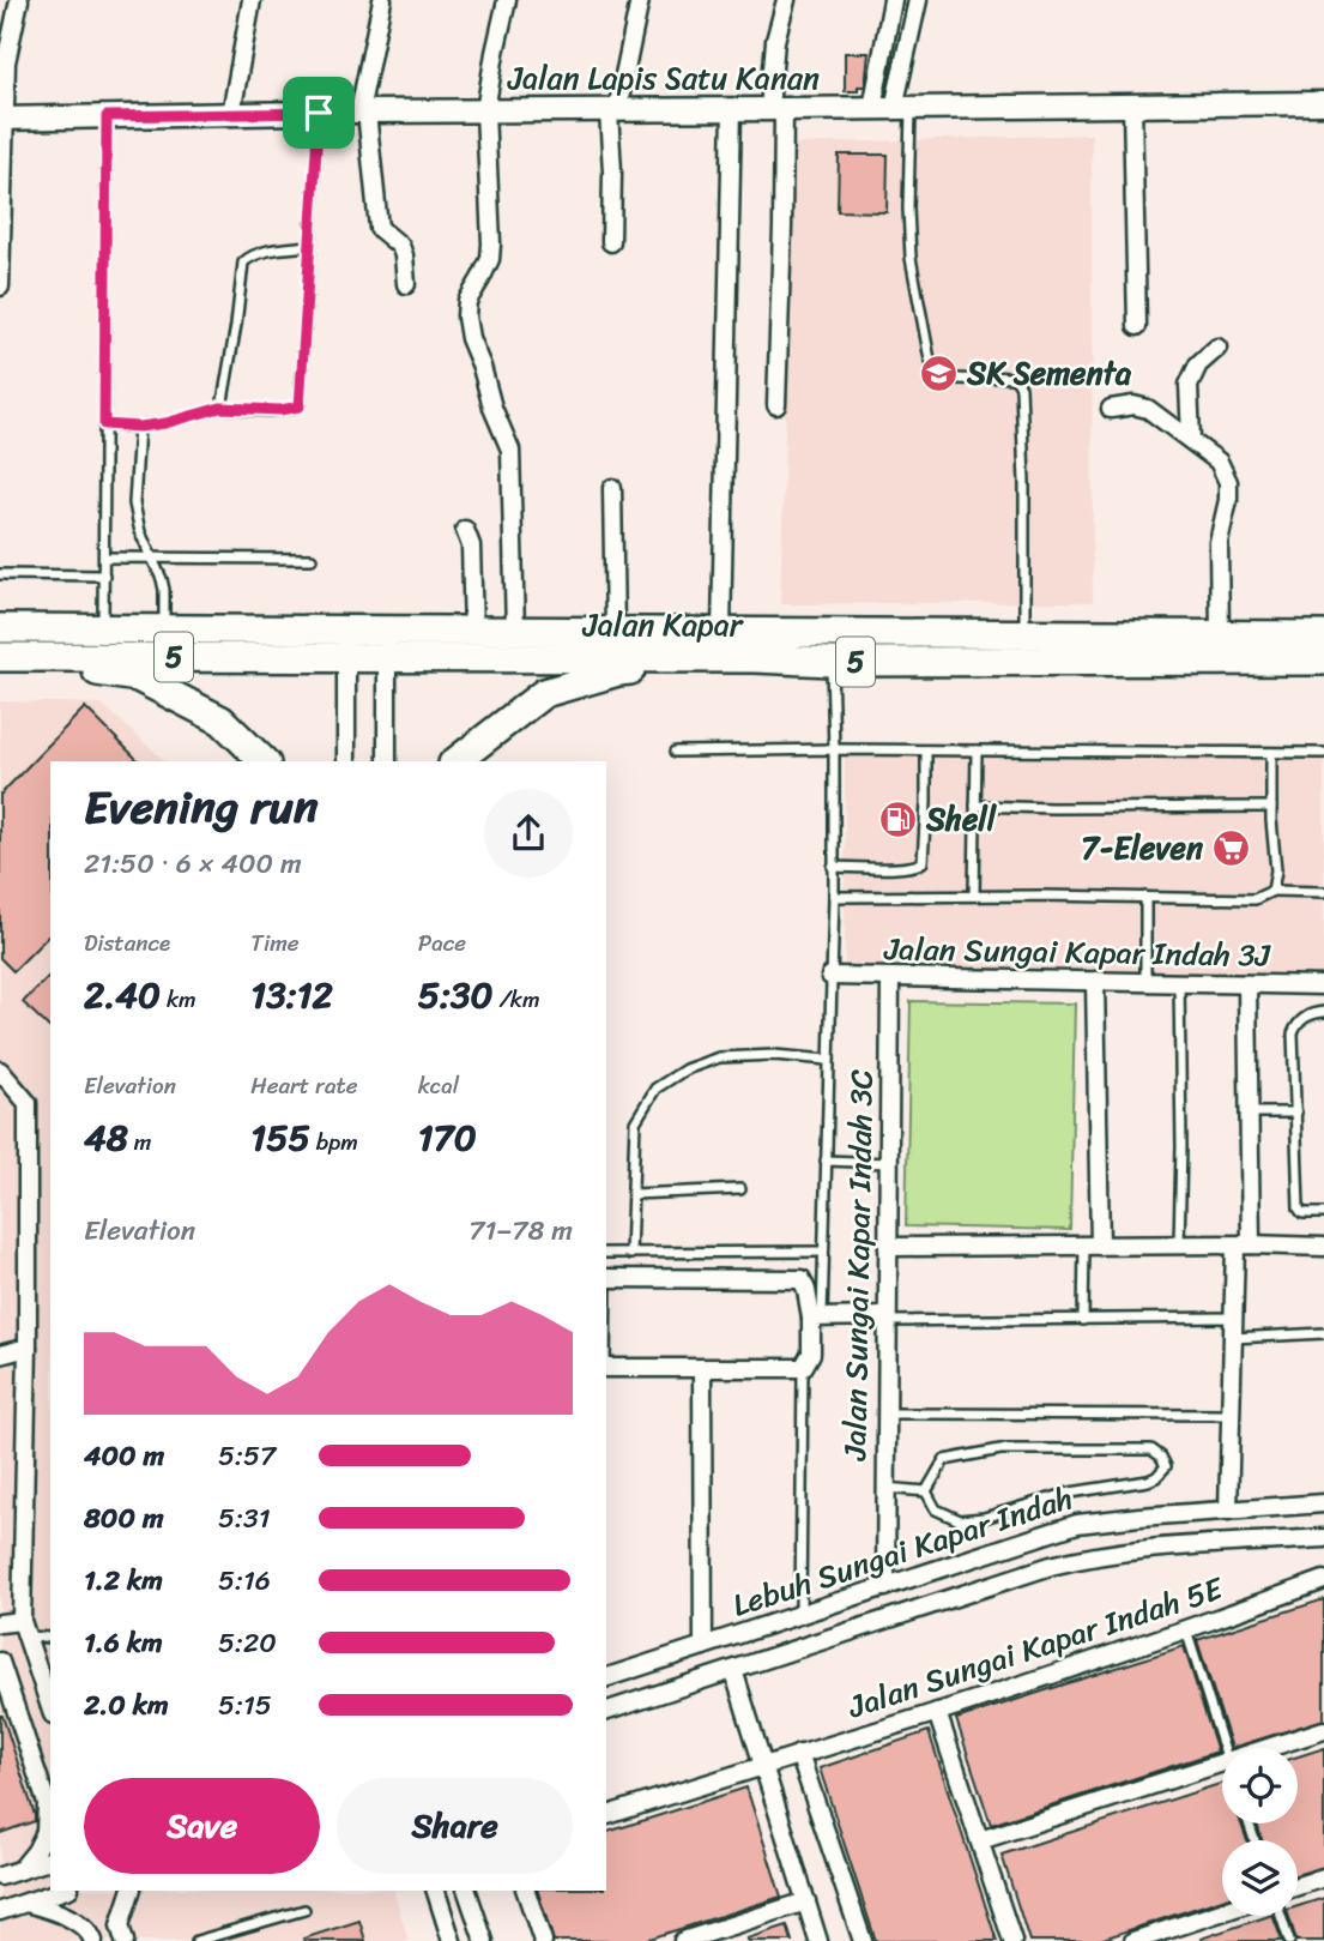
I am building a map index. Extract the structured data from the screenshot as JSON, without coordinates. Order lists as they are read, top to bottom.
{
  "streets": {
    "highway": ["Jalan Kapar", "5"],
    "street": [
      "Jalan Lapis Satu Kanan",
      "Jalan Sungai Kapar Indah 3J",
      "Jalan Sungai Kapar Indah 3C",
      "Lebuh Sungai Kapar Indah",
      "Jalan Sungai Kapar Indah 5E"
    ]
  },
  "crossings": [
    ["Jalan Sungai Kapar Indah 3J", "Jalan Sungai Kapar Indah 3C"],
    ["Jalan Sungai Kapar Indah 3C", "Lebuh Sungai Kapar Indah"]
  ],
  "places": {
    "school or university": ["SK Sementa"],
    "fuel station": ["Shell"],
    "supermarket": ["7-Eleven"]
  },
  "page": {
    "heading": ["Evening run", "21:50 · 6 × 400 m"],
    "stats": [
      ["Distance", "2.40 km"],
      ["Time", "13:12"],
      ["Pace", "5:30 /km"],
      ["Elevation", "48 m"],
      ["Heart rate", "155 bpm"],
      ["kcal", "170"]
    ],
    "chart": ["Elevation", "71–78 m"],
    "list": [
      {
        "name": "400 m",
        "note": "5:57"
      },
      {
        "name": "800 m",
        "note": "5:31"
      },
      {
        "name": "1.2 km",
        "note": "5:16"
      },
      {
        "name": "1.6 km",
        "note": "5:20"
      },
      {
        "name": "2.0 km",
        "note": "5:15"
      }
    ],
    "buttons": ["Save", "Share"]
  }
}
